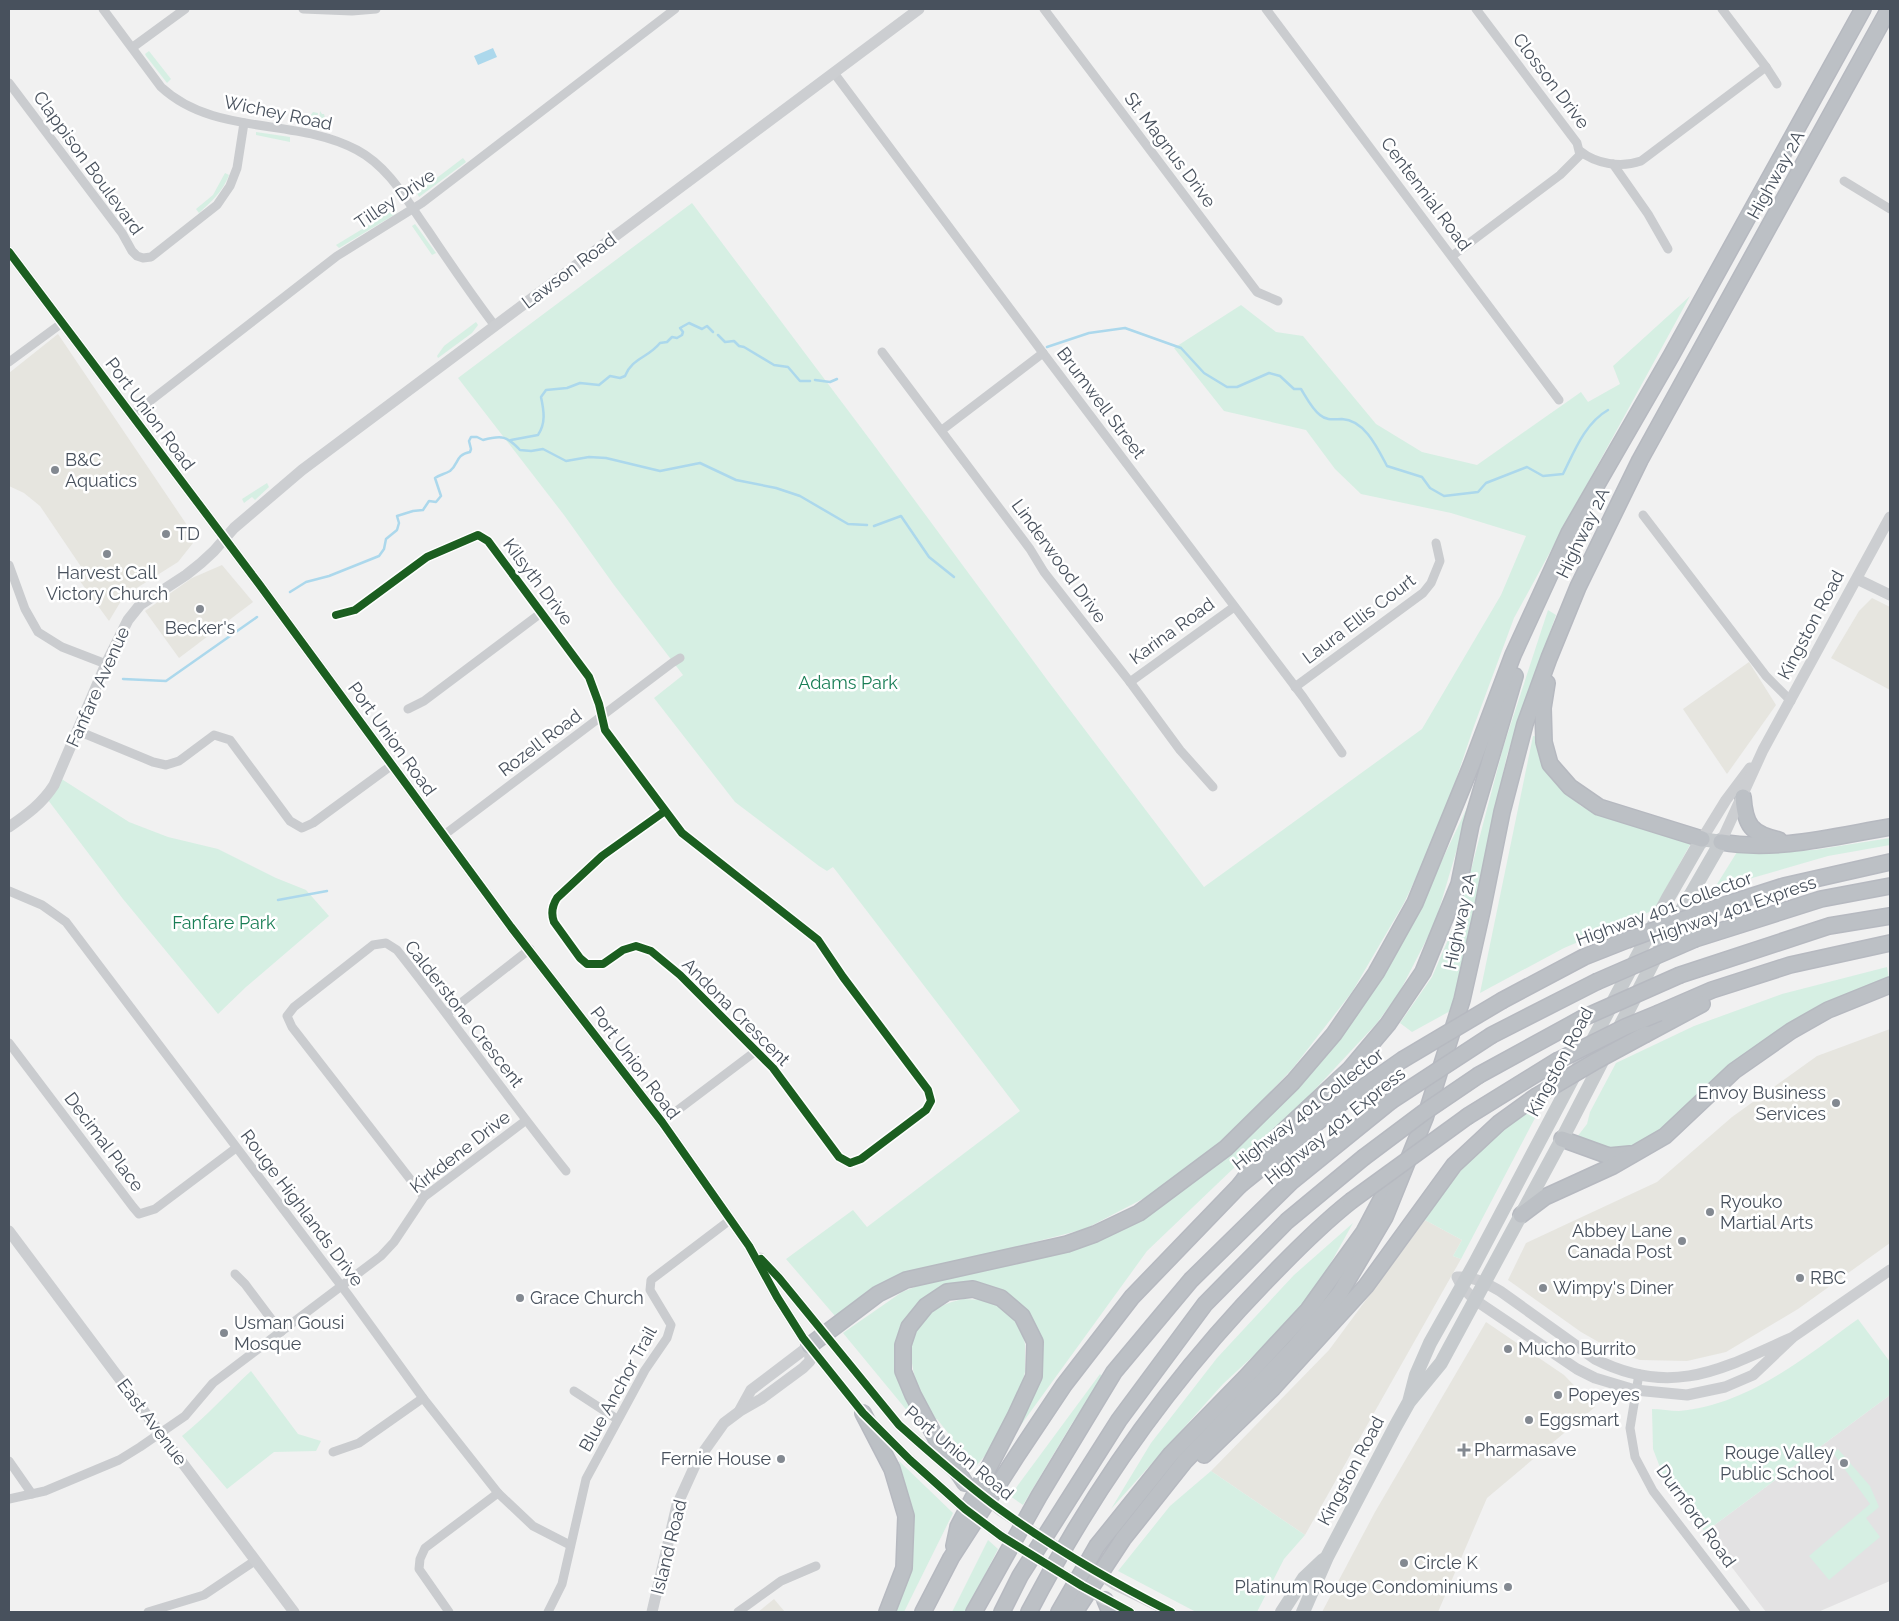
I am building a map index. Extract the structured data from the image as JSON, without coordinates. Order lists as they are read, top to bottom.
{
  "streets": {
    "highway": ["Highway 2A", "Highway 401 Collector", "Highway 401 Express"],
    "main road": ["Kingston Road"],
    "street": [
      "Closson Drive",
      "Wichey Road",
      "St. Magnus Drive",
      "Clappison Boulevard",
      "Centennial Road",
      "Tilley Drive",
      "Lawson Road",
      "Brumwell Street",
      "Port Union Road",
      "Linderwood Drive",
      "Kilsyth Drive",
      "Laura Ellis Court",
      "Karina Road",
      "Fanfare Avenue",
      "Rozell Road",
      "Andona Crescent",
      "Calderstone Crescent",
      "Decimal Place",
      "Kirkdene Drive",
      "Rouge Highlands Drive",
      "Blue Anchor Trail",
      "East Avenue",
      "Durnford Road",
      "Island Road"
    ]
  },
  "crossings": [
    ["Wichey Road", "Clappison Boulevard"],
    ["Wichey Road", "Tilley Drive"],
    ["Wichey Road", "Lawson Road"],
    ["Tilley Drive", "Port Union Road"],
    ["Lawson Road", "Brumwell Street"],
    ["Lawson Road", "Port Union Road"],
    ["Lawson Road", "Fanfare Avenue"],
    ["Brumwell Street", "Laura Ellis Court"],
    ["Brumwell Street", "Karina Road"],
    ["Port Union Road", "Fanfare Avenue"],
    ["Port Union Road", "Rozell Road"],
    ["Port Union Road", "Blue Anchor Trail"],
    ["Port Union Road", "Island Road"],
    ["Linderwood Drive", "Karina Road"],
    ["Kilsyth Drive", "Rozell Road"],
    ["Kilsyth Drive", "Andona Crescent"],
    ["Rozell Road", "Andona Crescent"],
    ["Calderstone Crescent", "Kirkdene Drive"],
    ["Decimal Place", "Rouge Highlands Drive"],
    ["Kirkdene Drive", "Rouge Highlands Drive"],
    ["Kirkdene Drive", "East Avenue"],
    ["Rouge Highlands Drive", "Blue Anchor Trail"]
  ],
  "parks": ["Adams Park", "Fanfare Park"],
  "places": {
    "other": [
      "B&C Aquatics",
      "TD",
      "Harvest Call Victory Church",
      "Becker's",
      "Envoy Business Services",
      "Ryouko Martial Arts",
      "Abbey Lane Canada Post",
      "RBC",
      "Wimpy's Diner",
      "Grace Church",
      "Usman Gousi Mosque",
      "Mucho Burrito",
      "Popeyes",
      "Eggsmart",
      "Fernie House",
      "Rouge Valley Public School",
      "Circle K",
      "Platinum Rouge Condominiums"
    ],
    "health": ["Pharmasave"]
  }
}
